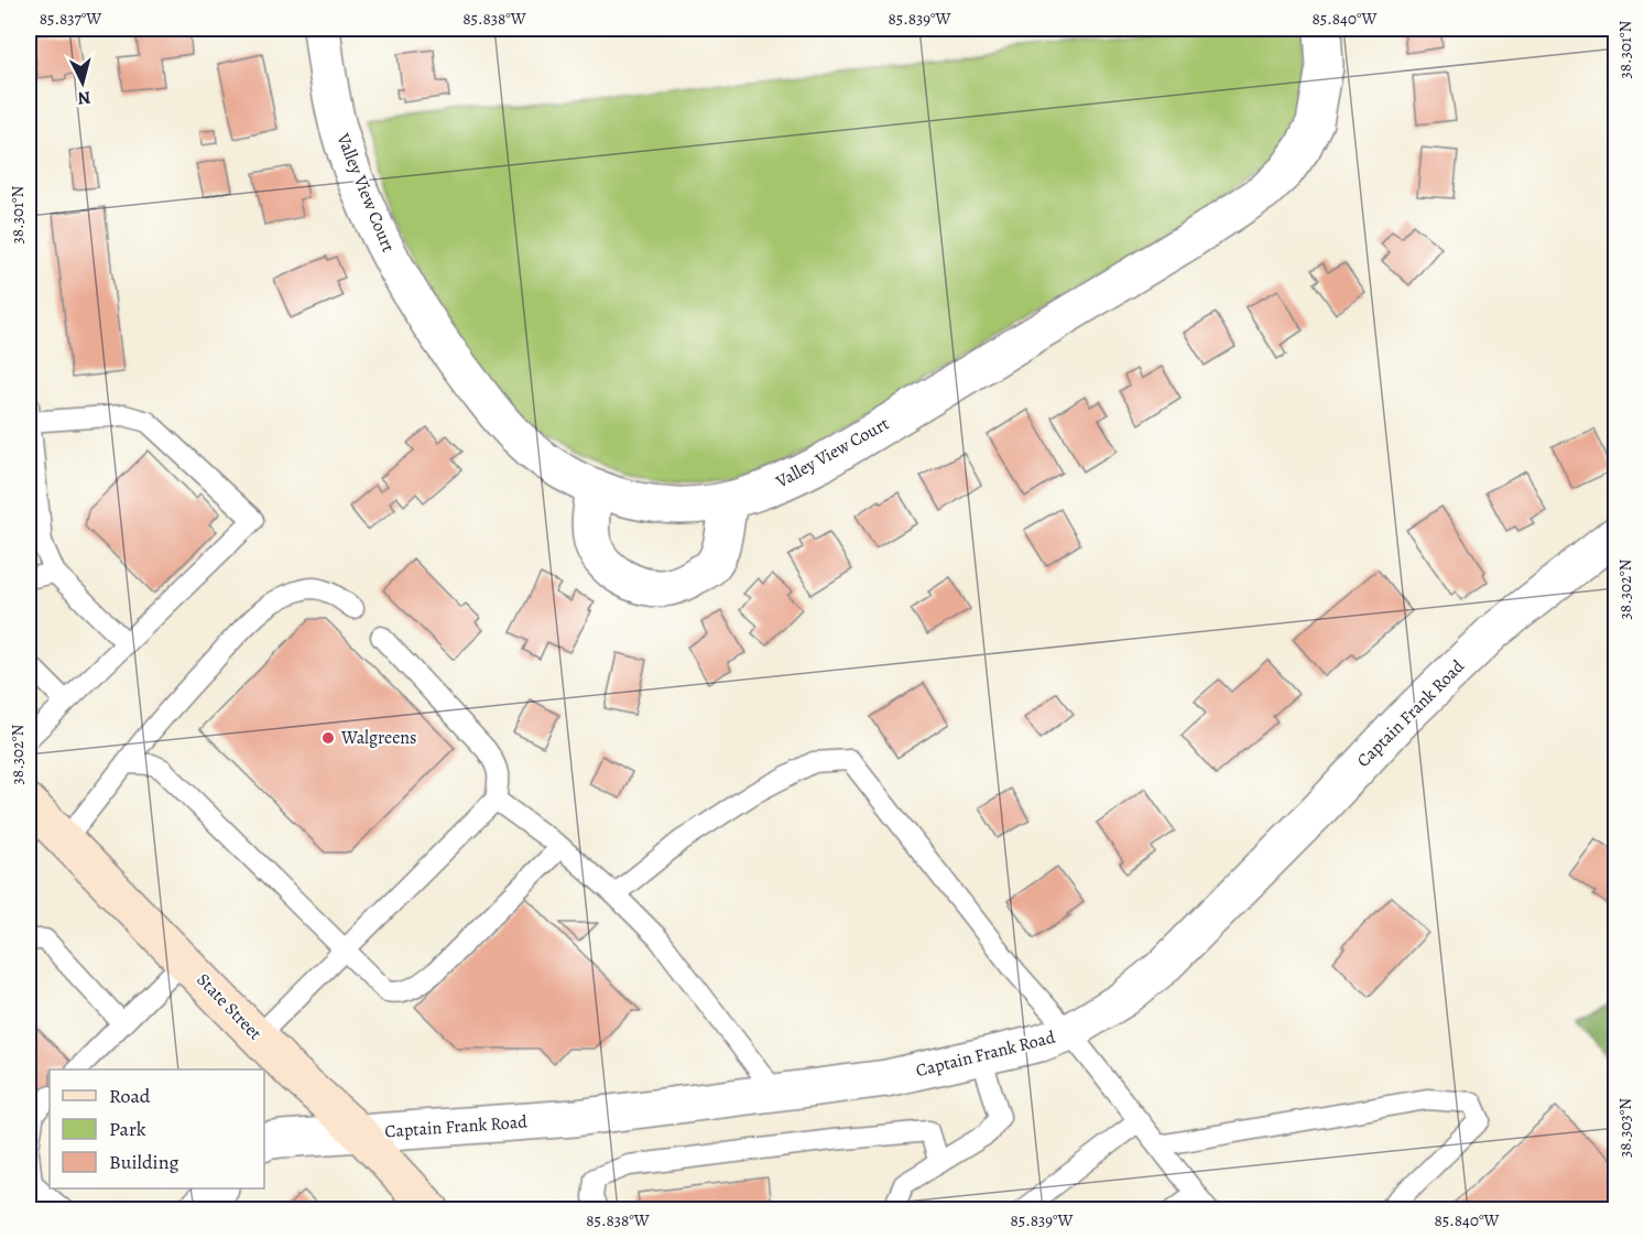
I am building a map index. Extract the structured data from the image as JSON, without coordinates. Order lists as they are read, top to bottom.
{
  "streets": {
    "main road": ["State Street"],
    "street": ["Valley View Court", "Captain Frank Road"]
  },
  "crossings": [
    ["Captain Frank Road", "State Street"]
  ],
  "places": ["Walgreens"],
  "legend": ["Road", "Park", "Building"],
  "north": "bottom",
  "coordinates": [
    "85.837°W",
    "85.838°W",
    "85.839°W",
    "85.840°W",
    "38.301°N",
    "38.302°N",
    "38.303°N"
  ]
}
